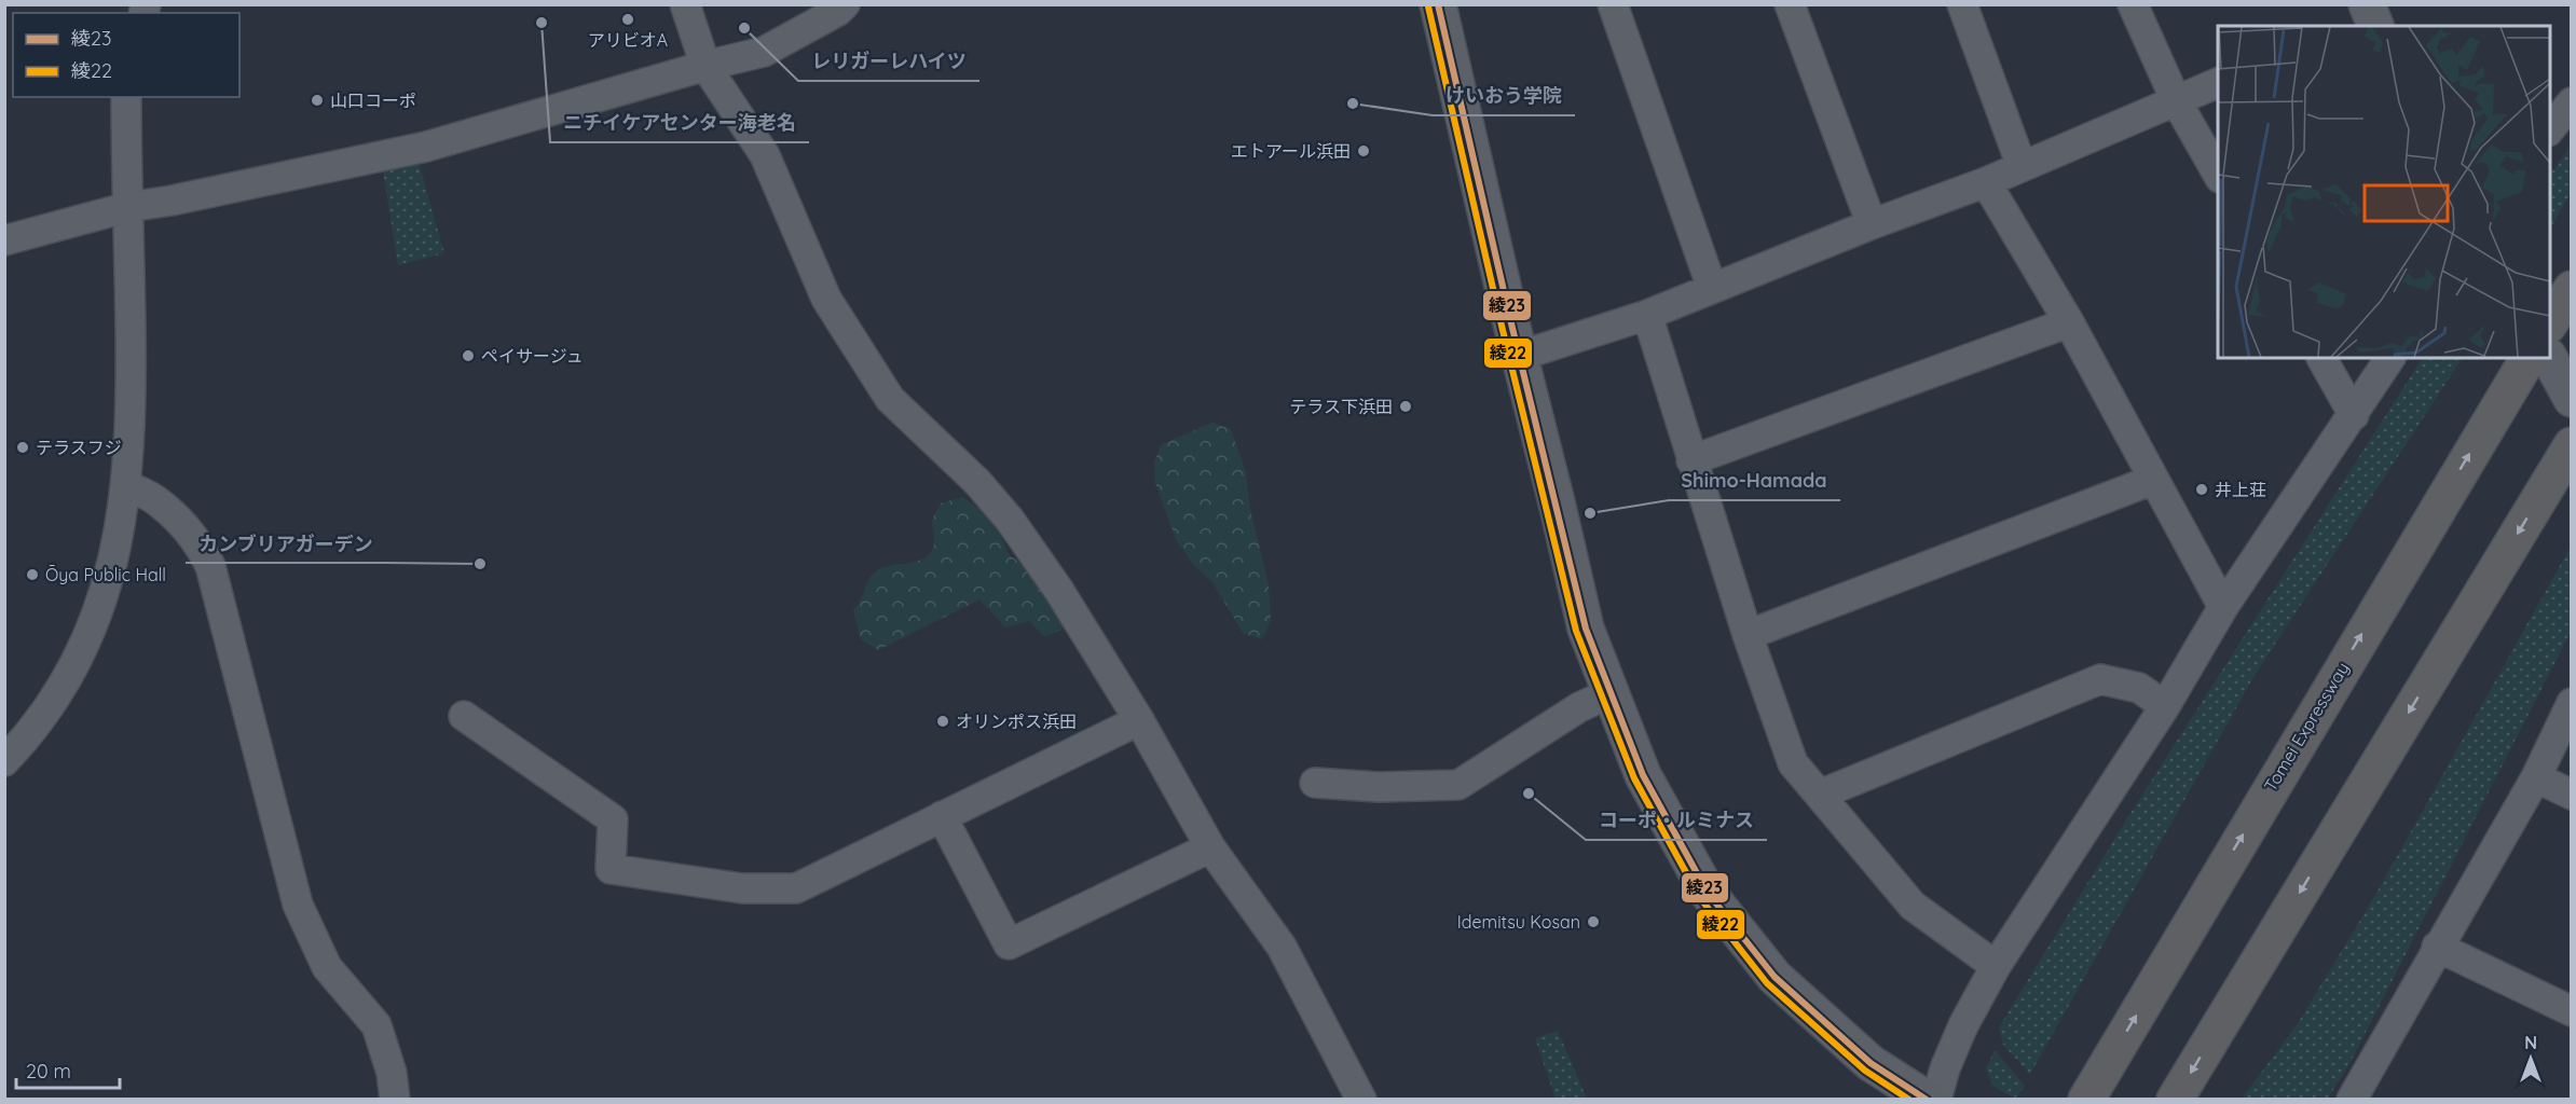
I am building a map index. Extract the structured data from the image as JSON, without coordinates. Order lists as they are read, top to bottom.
{
  "streets": {
    "highway": ["Tomei Expressway"]
  },
  "places": [
    "アリビオA",
    "ニチイケアセンター海老名",
    "レリガーレハイツ",
    "山口コーポ",
    "けいおう学院",
    "エトアール浜田",
    "ペイサージュ",
    "テラス下浜田",
    "テラスフジ",
    "井上荘",
    "Shimo-Hamada",
    "カンブリアガーデン",
    "Ōya Public Hall",
    "オリンポス浜田",
    "コーポ・ルミナス",
    "Idemitsu Kosan"
  ],
  "lines": ["transit line 綾23", "transit line 綾22"],
  "legend": ["綾23", "綾22"],
  "scale_bar": "20 m",
  "north": "top"
}
